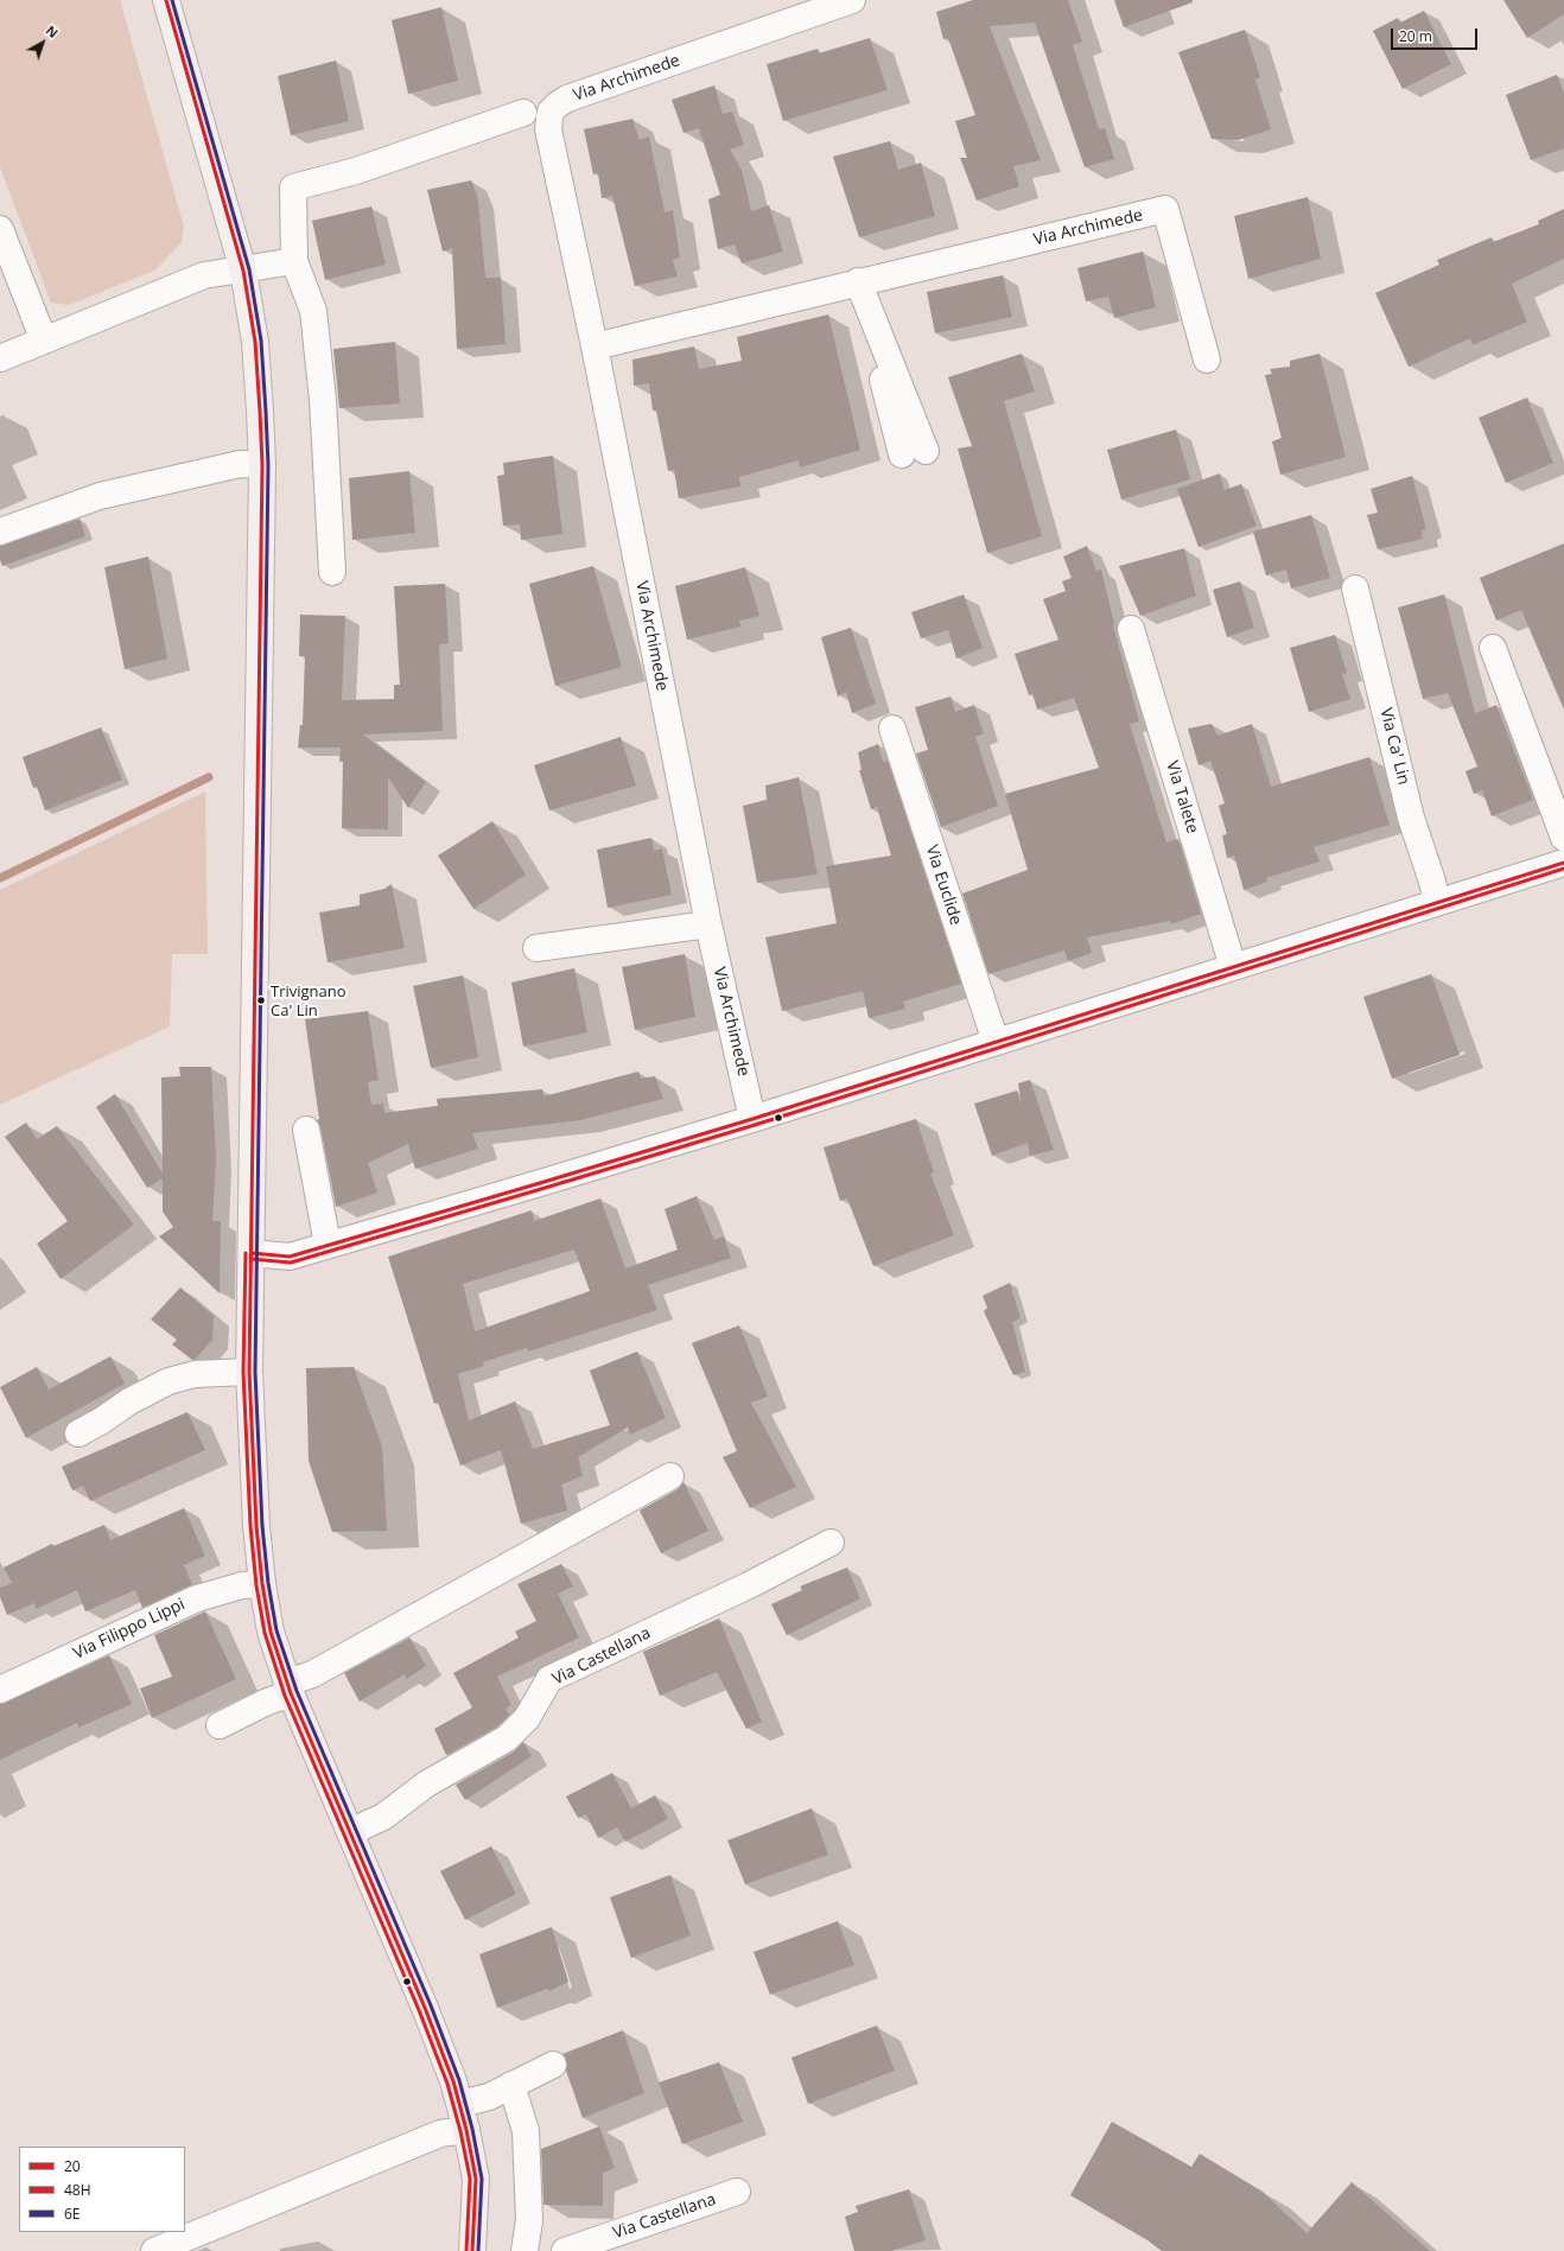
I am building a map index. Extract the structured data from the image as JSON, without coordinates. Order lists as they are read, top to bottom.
{
  "streets": {
    "street": [
      "Via Archimede",
      "Via Ca' Lin",
      "Via Talete",
      "Via Euclide",
      "Via Filippo Lippi",
      "Via Castellana"
    ]
  },
  "places": ["Trivignano Ca' Lin"],
  "lines": ["transit line 20", "transit line 6E", "transit line 48H"],
  "legend": ["20", "48H", "6E"],
  "scale_bar": "20 m",
  "north": "top right"
}
